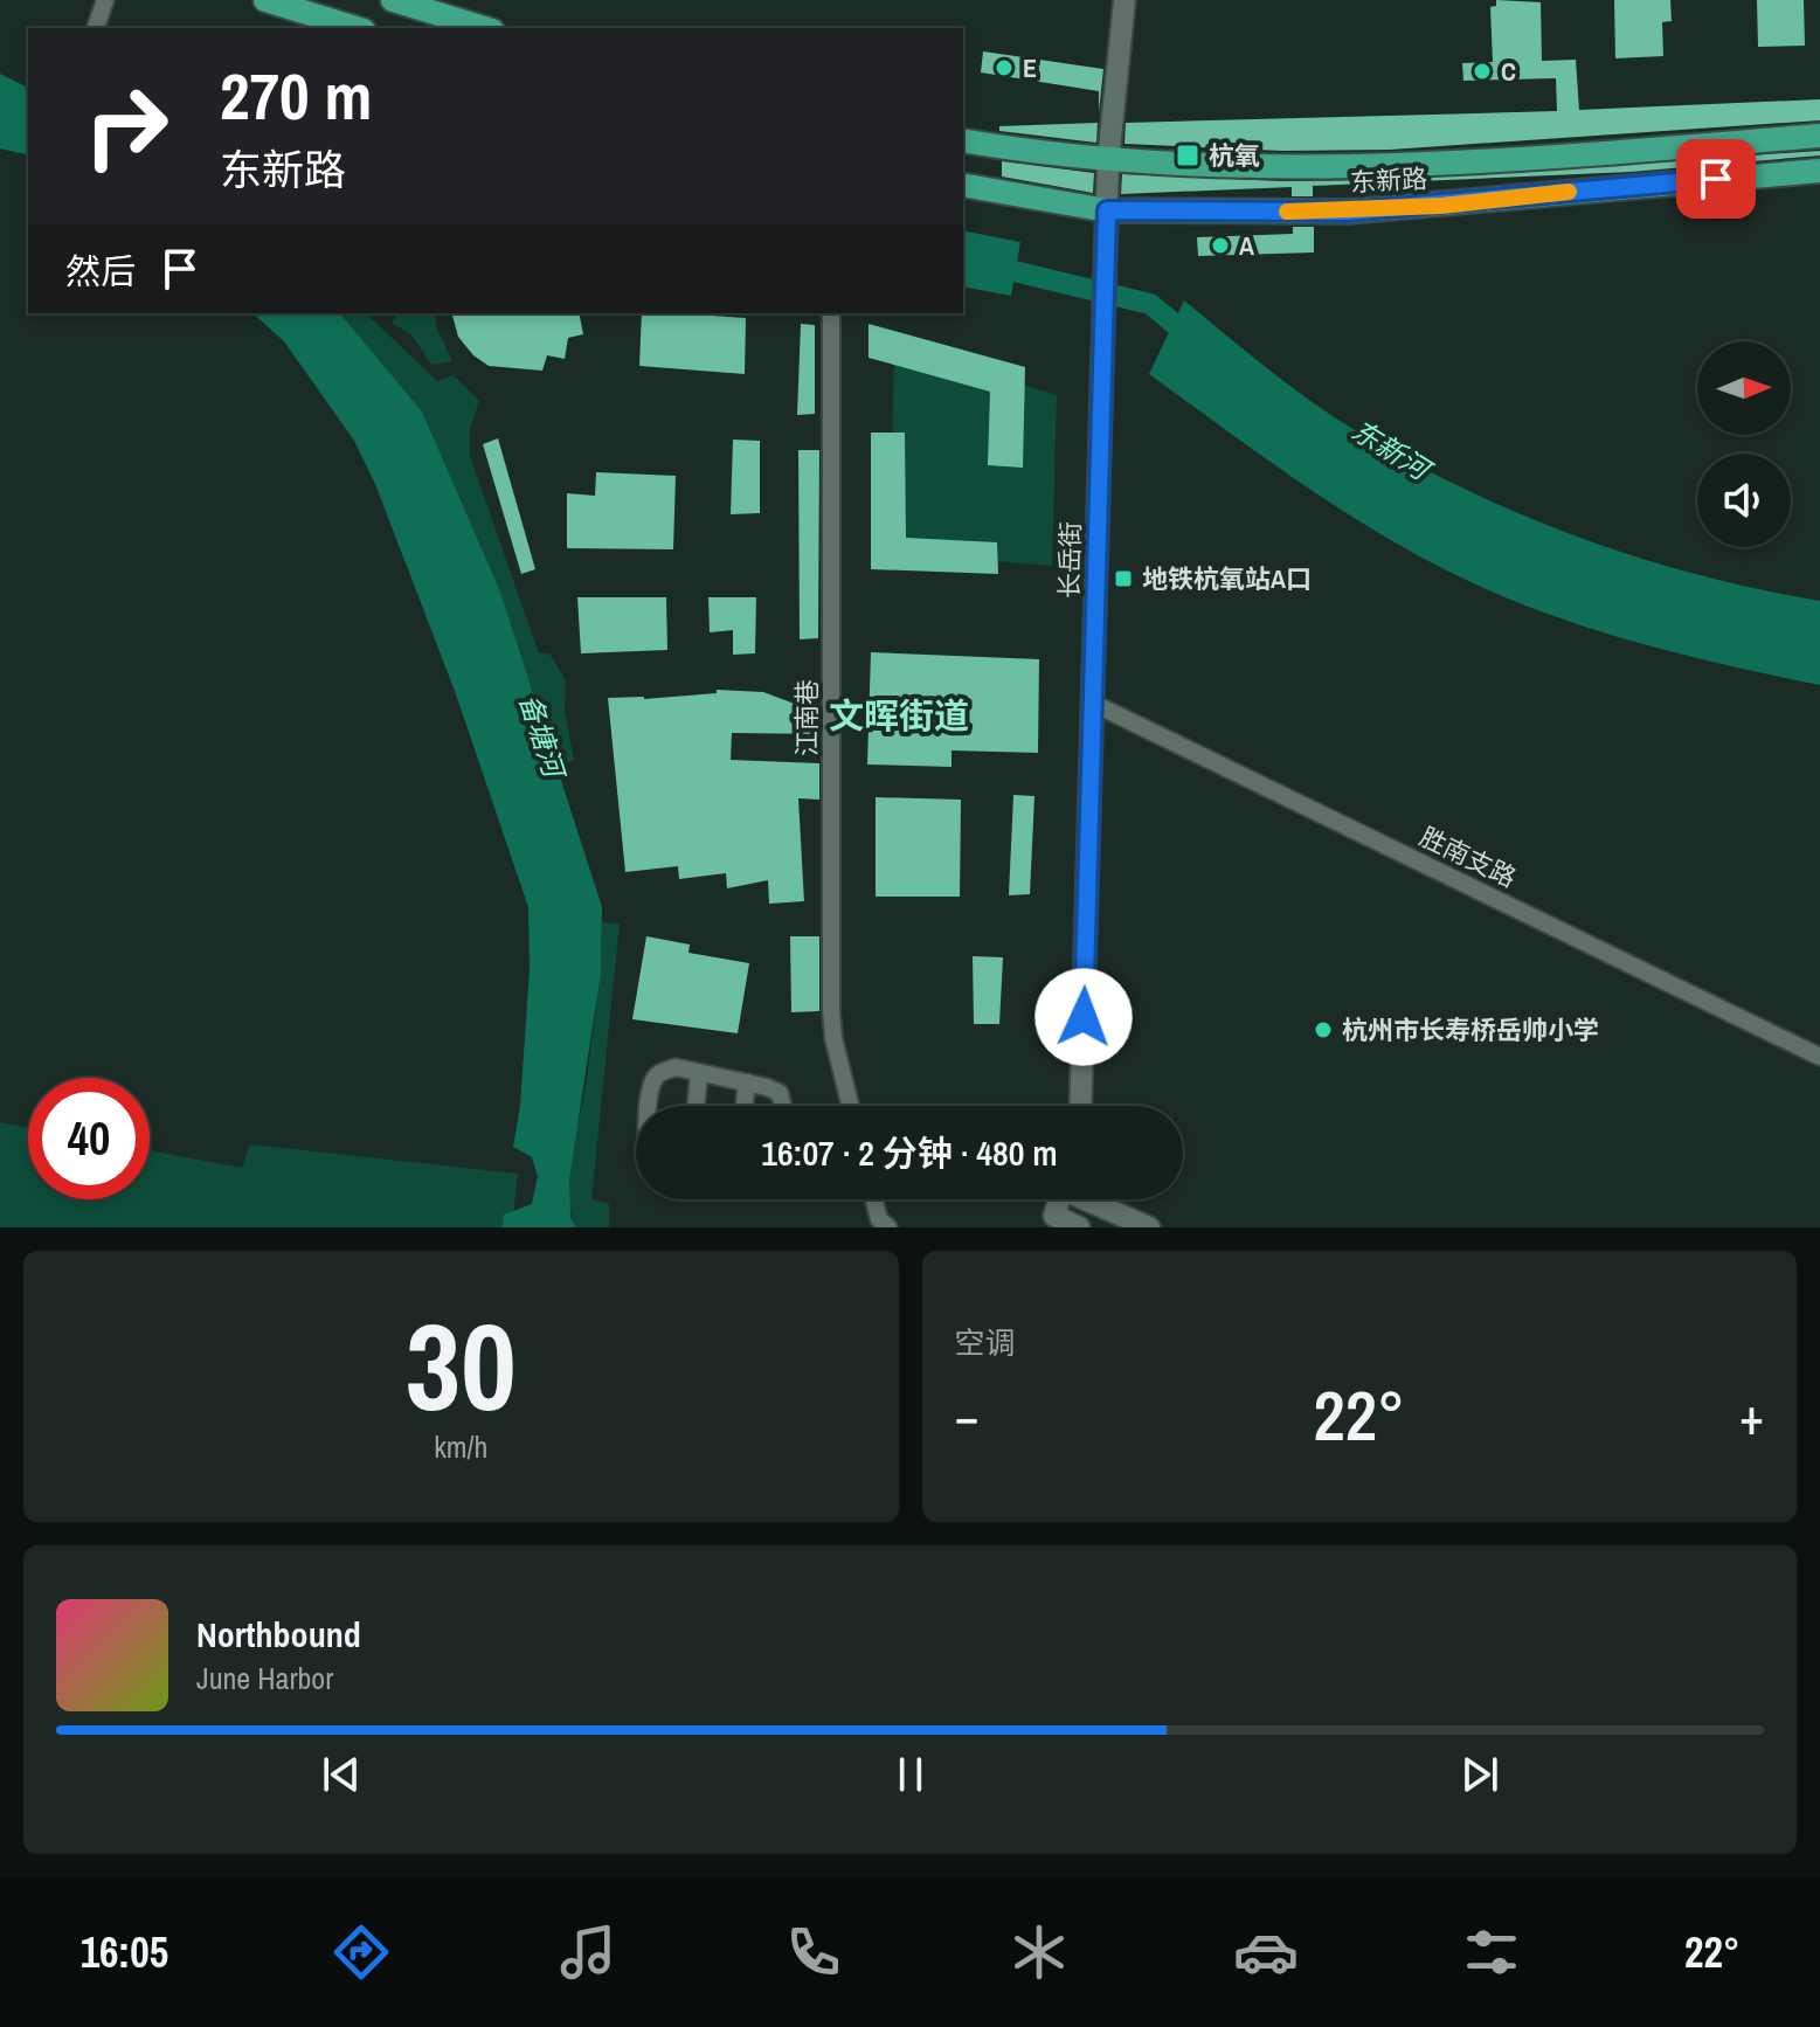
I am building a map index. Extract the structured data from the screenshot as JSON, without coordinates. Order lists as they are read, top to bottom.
{
  "streets": {
    "main road": ["东新路"],
    "street": ["长岳街", "江南巷", "胜南支路"]
  },
  "crossings": [
    ["东新路", "长岳街"],
    ["长岳街", "胜南支路"]
  ],
  "districts": ["文晖街道"],
  "water": ["东新河", "备塘河"],
  "places": {
    "other": [
      "E",
      "C",
      "A",
      "杭州市长寿桥岳帅小学"
    ],
    "transit": ["杭氧", "地铁杭氧站A口"]
  },
  "north": "right",
  "page": {
    "turn": ["270 m", "东新路"],
    "then": "然后",
    "limit": "40",
    "trip": "16:07 · 2 分钟 · 480 m",
    "tile": [
      ["30", "km/h"],
      "空调"
    ],
    "heat": ["−", "22°", "+"],
    "song": ["Northbound", "June Harbor"],
    "tabs": ["16:05", "22°"]
  }
}
